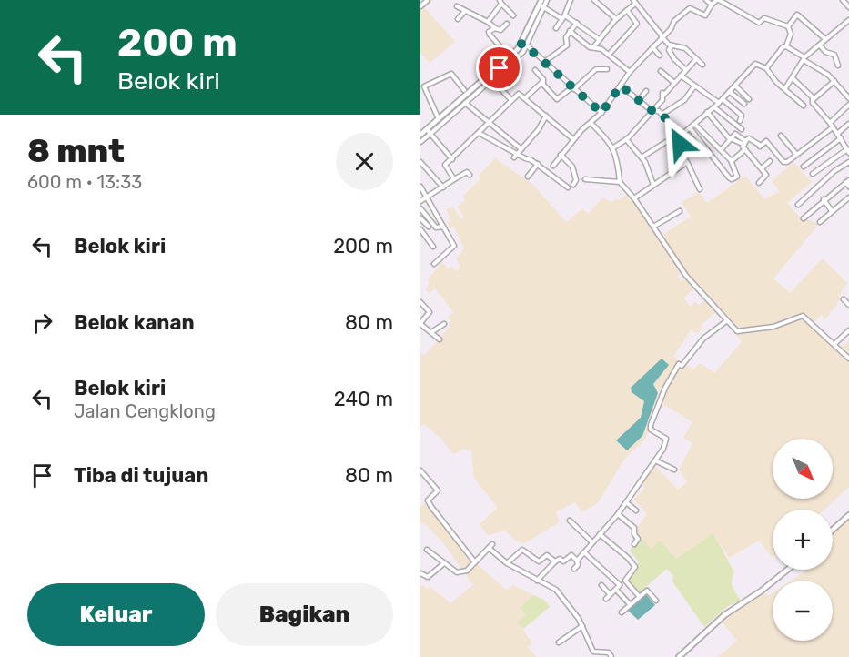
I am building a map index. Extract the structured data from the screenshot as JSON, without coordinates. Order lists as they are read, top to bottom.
{
  "north": "bottom right",
  "page": {
    "turn": ["200 m", "Belok kiri"],
    "heading": ["8 mnt", "600 m · 13:33"],
    "list": [
      {
        "name": "Belok kiri",
        "value": "200 m"
      },
      {
        "name": "Belok kanan",
        "value": "80 m"
      },
      {
        "name": "Belok kiri",
        "note": "Jalan Cengklong",
        "value": "240 m"
      },
      {
        "name": "Tiba di tujuan",
        "value": "80 m"
      }
    ],
    "map_buttons": ["+", "−"],
    "buttons": ["Keluar", "Bagikan"]
  }
}
